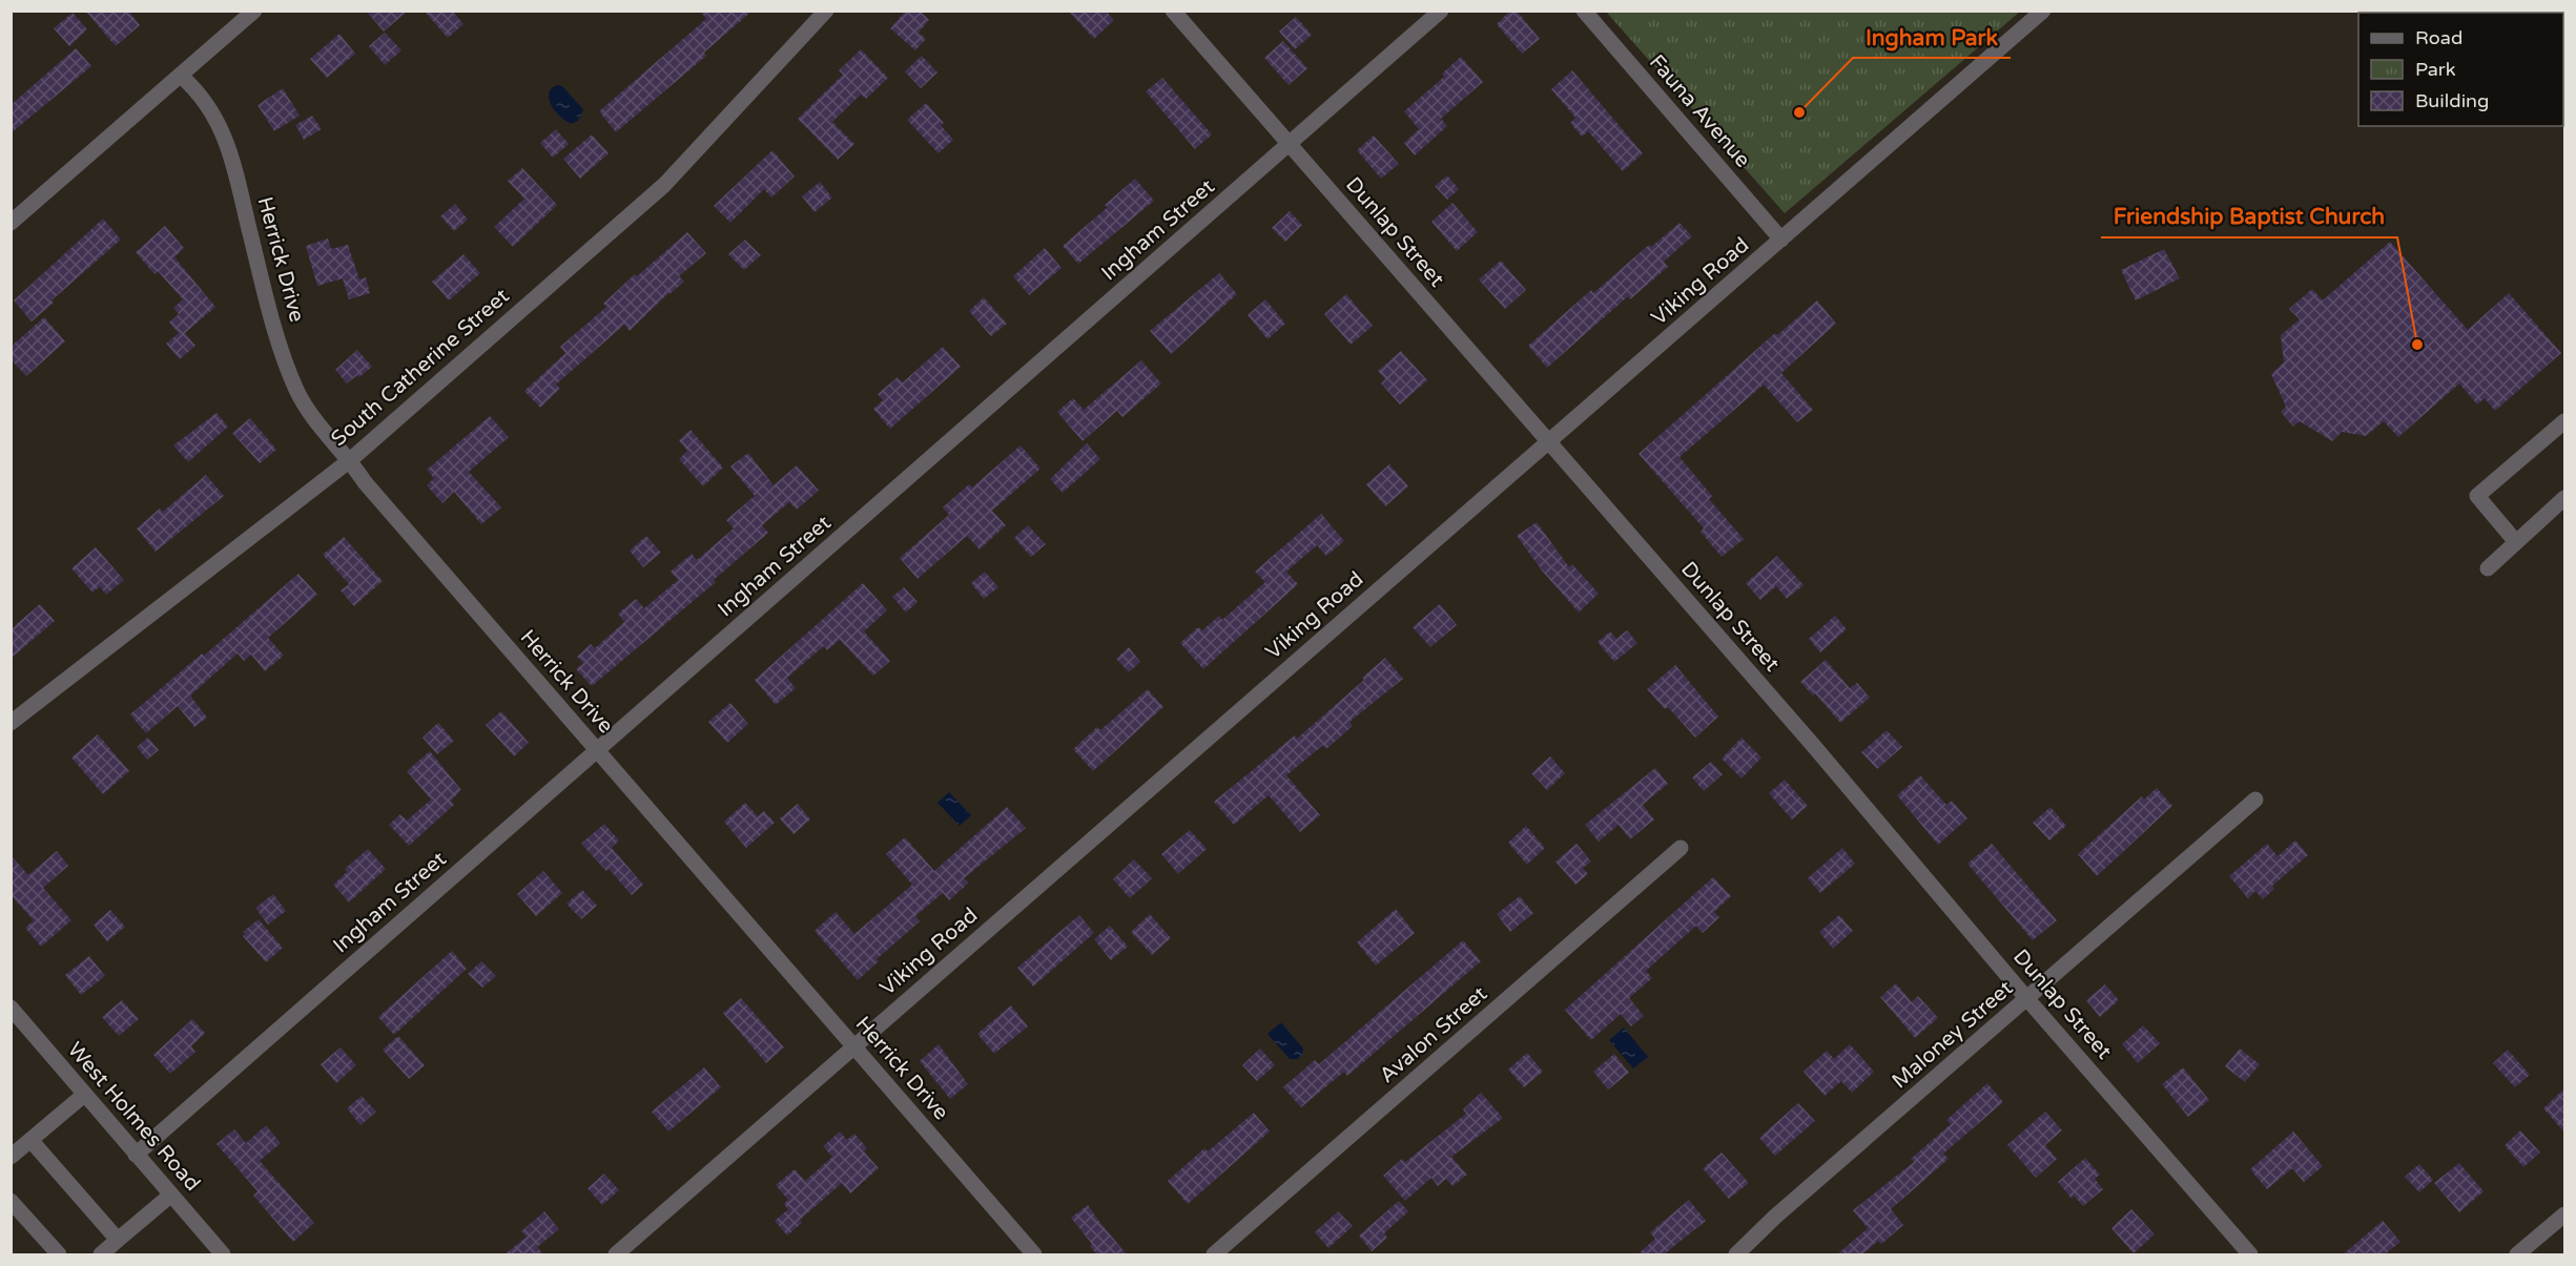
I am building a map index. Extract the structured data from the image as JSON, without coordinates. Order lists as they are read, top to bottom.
{
  "streets": {
    "street": [
      "Fauna Avenue",
      "Ingham Street",
      "Dunlap Street",
      "Herrick Drive",
      "Viking Road",
      "South Catherine Street",
      "Avalon Street",
      "Maloney Street",
      "West Holmes Road"
    ]
  },
  "crossings": [
    ["Fauna Avenue", "Viking Road"],
    ["Ingham Street", "Dunlap Street"],
    ["Ingham Street", "Herrick Drive"],
    ["Ingham Street", "West Holmes Road"],
    ["Dunlap Street", "Viking Road"],
    ["Dunlap Street", "Maloney Street"],
    ["Herrick Drive", "Viking Road"],
    ["Herrick Drive", "South Catherine Street"]
  ],
  "places": ["Ingham Park", "Friendship Baptist Church"],
  "legend": ["Road", "Park", "Building"]
}
